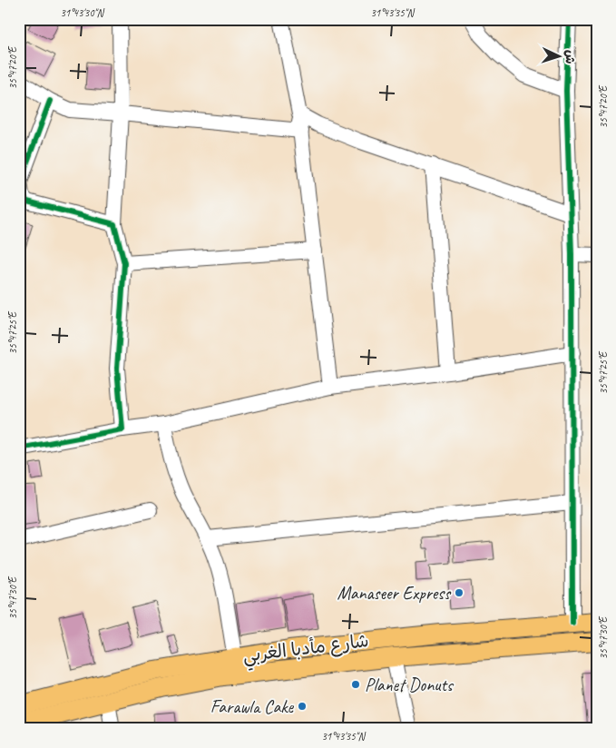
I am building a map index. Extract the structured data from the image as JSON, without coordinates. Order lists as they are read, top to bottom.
{
  "streets": {
    "main road": ["شارع مأدبا الغربي"]
  },
  "places": ["Manaseer Express", "Planet Donuts", "Farawla Cake"],
  "north": "right",
  "coordinates": [
    "31°43'30\"N",
    "31°43'35\"N",
    "35°47'20\"E",
    "35°47'25\"E",
    "35°47'30\"E"
  ]
}
